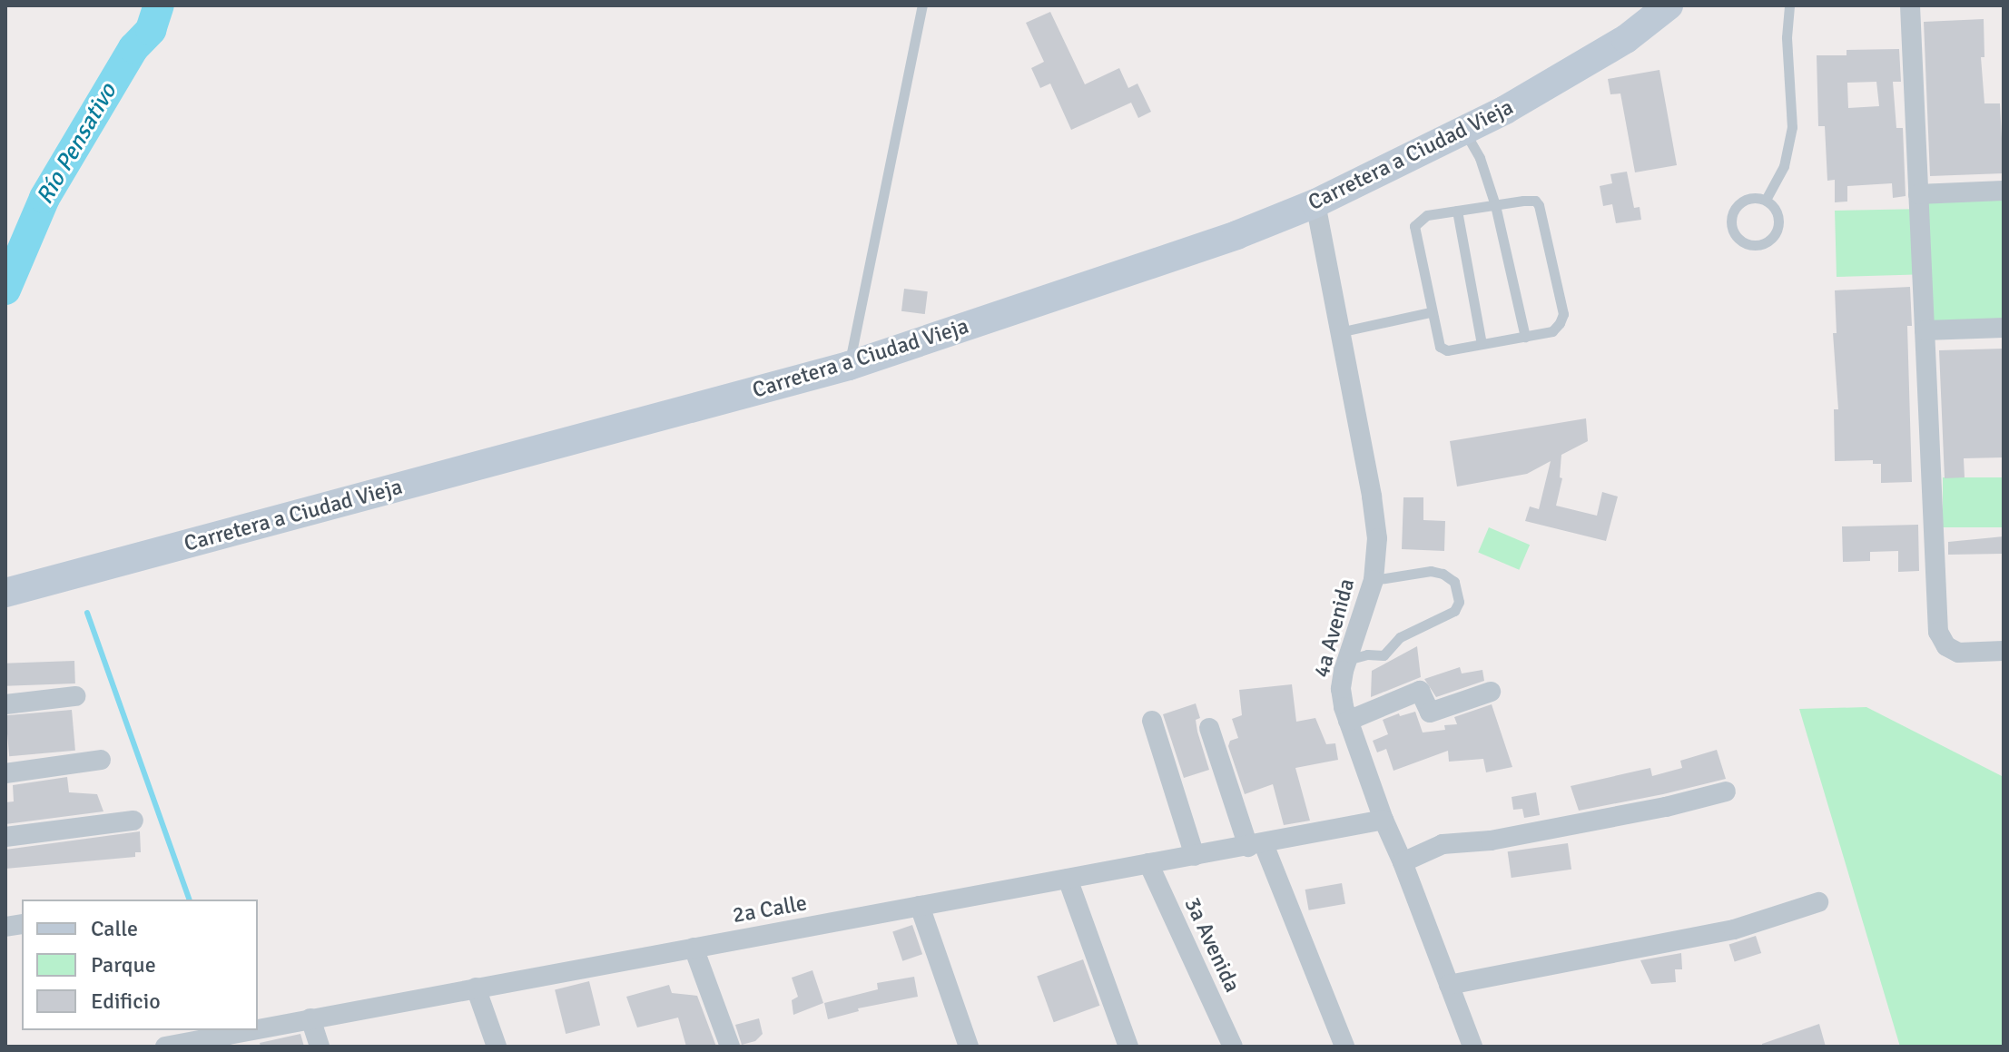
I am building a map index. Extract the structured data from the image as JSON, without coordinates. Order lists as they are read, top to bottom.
{
  "streets": {
    "main road": ["Carretera a Ciudad Vieja"],
    "street": ["4a Avenida", "2a Calle", "3a Avenida"]
  },
  "crossings": [
    ["Carretera a Ciudad Vieja", "4a Avenida"],
    ["4a Avenida", "2a Calle"],
    ["2a Calle", "3a Avenida"]
  ],
  "water": ["Río Pensativo"],
  "legend": ["Calle", "Parque", "Edificio"]
}
